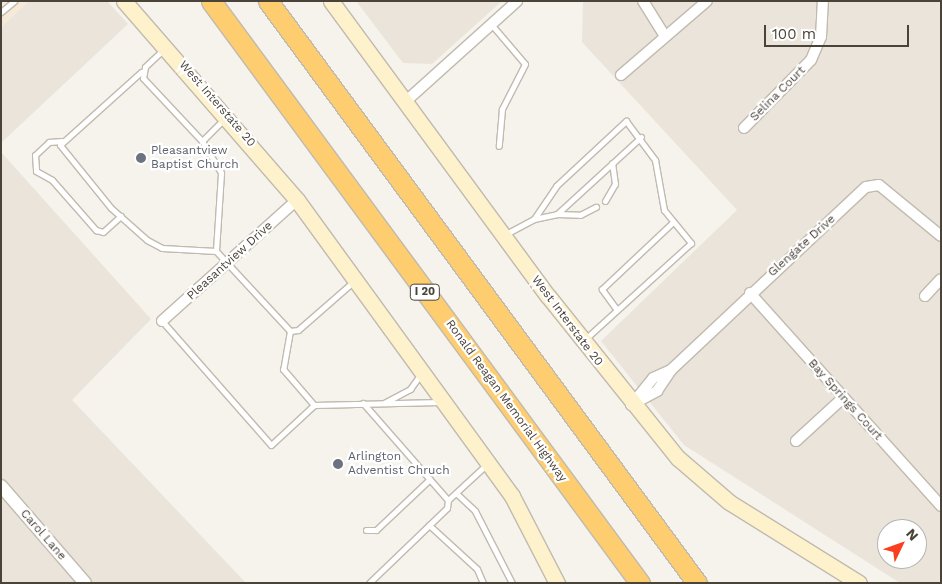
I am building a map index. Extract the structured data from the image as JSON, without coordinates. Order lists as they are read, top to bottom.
{
  "streets": {
    "highway": ["I 20", "Ronald Reagan Memorial Highway"],
    "main road": ["West Interstate 20"],
    "street": [
      "Selina Court",
      "Glengate Drive",
      "Pleasantview Drive",
      "Bay Springs Court",
      "Carol Lane"
    ]
  },
  "crossings": [
    ["West Interstate 20", "Glengate Drive"],
    ["West Interstate 20", "Pleasantview Drive"],
    ["Glengate Drive", "Bay Springs Court"]
  ],
  "places": ["Pleasantview Baptist Church", "Arlington Adventist Chruch"],
  "scale_bar": "100 m",
  "north": "top right"
}
